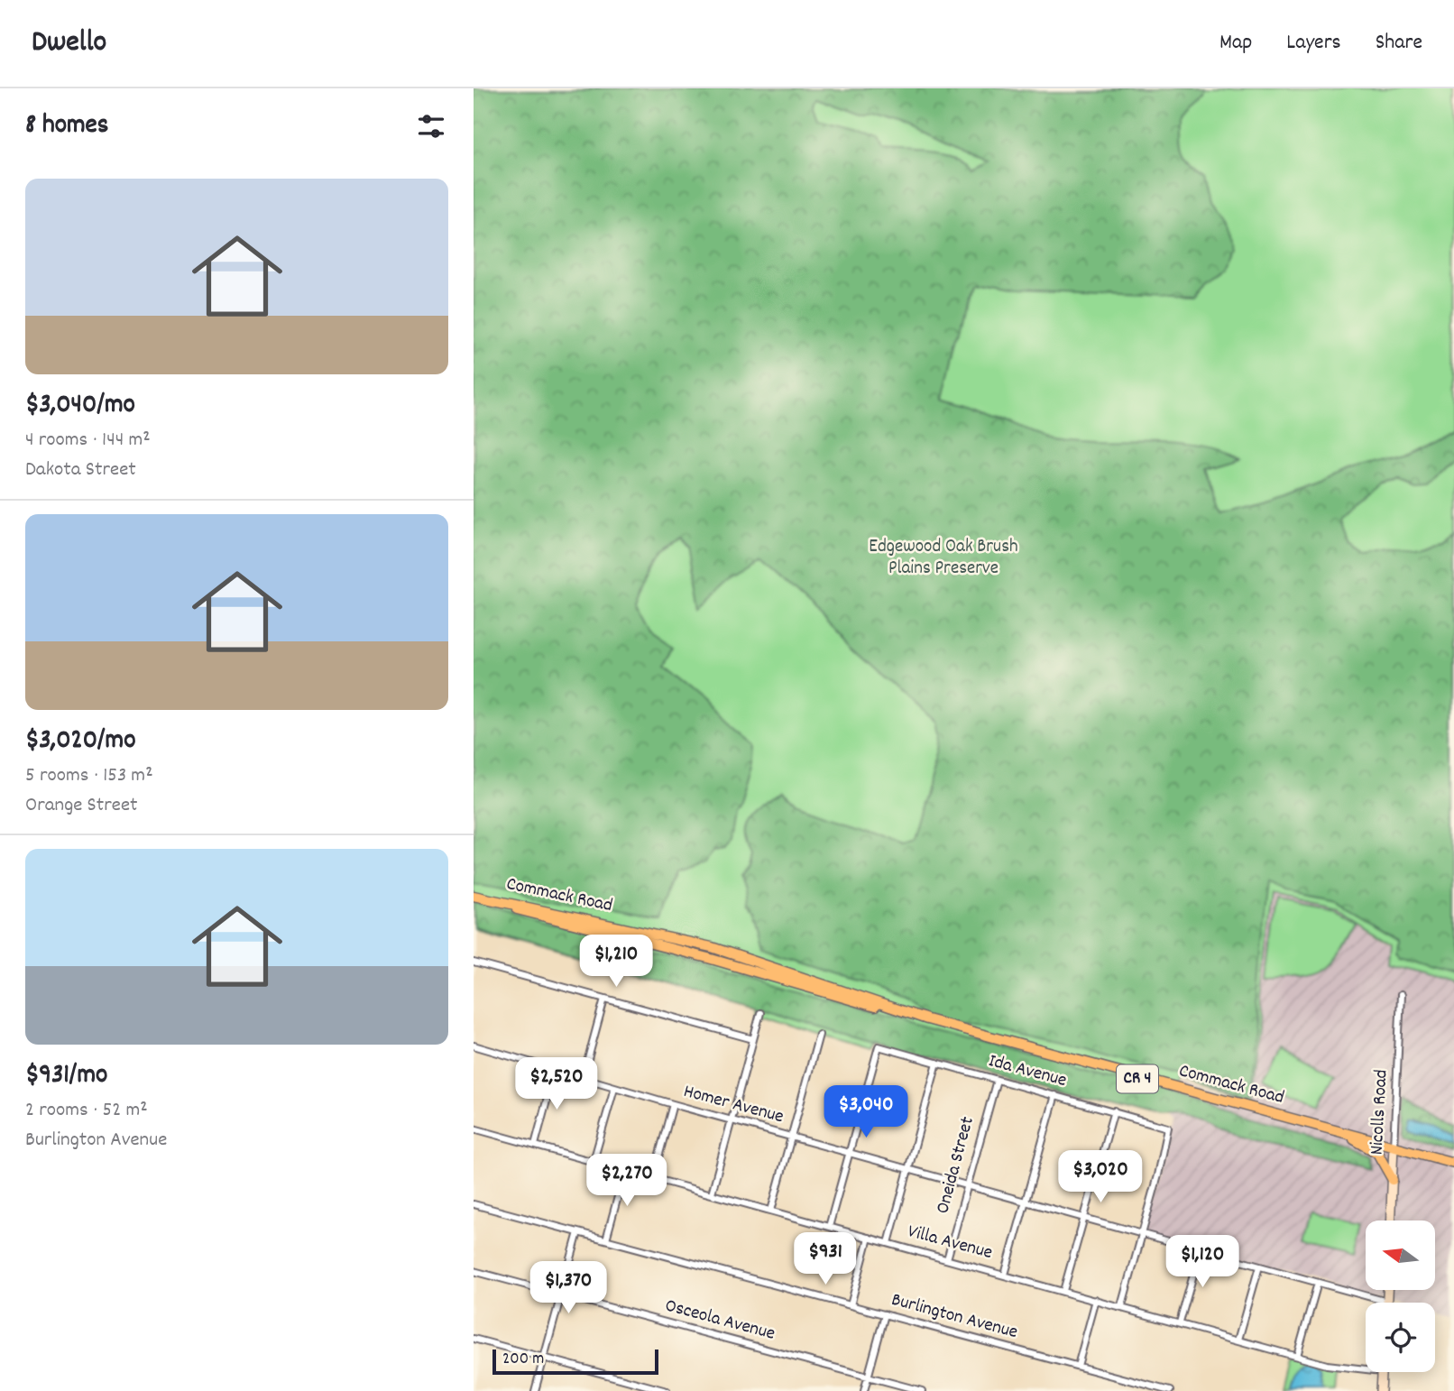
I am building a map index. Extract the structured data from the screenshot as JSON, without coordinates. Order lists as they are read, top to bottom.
{
  "streets": {
    "main road": ["Commack Road", "CR 4"],
    "street": [
      "Ida Avenue",
      "Homer Avenue",
      "Nicolls Road",
      "Oneida Street",
      "Villa Avenue",
      "Burlington Avenue",
      "Osceola Avenue"
    ]
  },
  "crossings": [
    ["Commack Road", "Nicolls Road"],
    ["Ida Avenue", "Homer Avenue"],
    ["Ida Avenue", "Oneida Street"],
    ["Homer Avenue", "Oneida Street"],
    ["Oneida Street", "Villa Avenue"]
  ],
  "parks": ["Edgewood Oak Brush Plains Preserve"],
  "scale_bar": "200 m",
  "north": "left",
  "page": {
    "header": "Dwello",
    "nav": ["Map", "Layers", "Share"],
    "heading": "8 homes",
    "list": [
      {
        "name": "$3,040/mo",
        "note": "4 rooms · 144 m² · Dakota Street"
      },
      {
        "name": "$3,020/mo",
        "note": "5 rooms · 153 m² · Orange Street"
      },
      {
        "name": "$931/mo",
        "note": "2 rooms · 52 m² · Burlington Avenue"
      }
    ],
    "price": [
      "$1,210",
      "$2,520",
      "$3,040",
      "$3,020",
      "$2,270",
      "$931",
      "$1,120",
      "$1,370"
    ],
    "scale": "200 m"
  }
}
